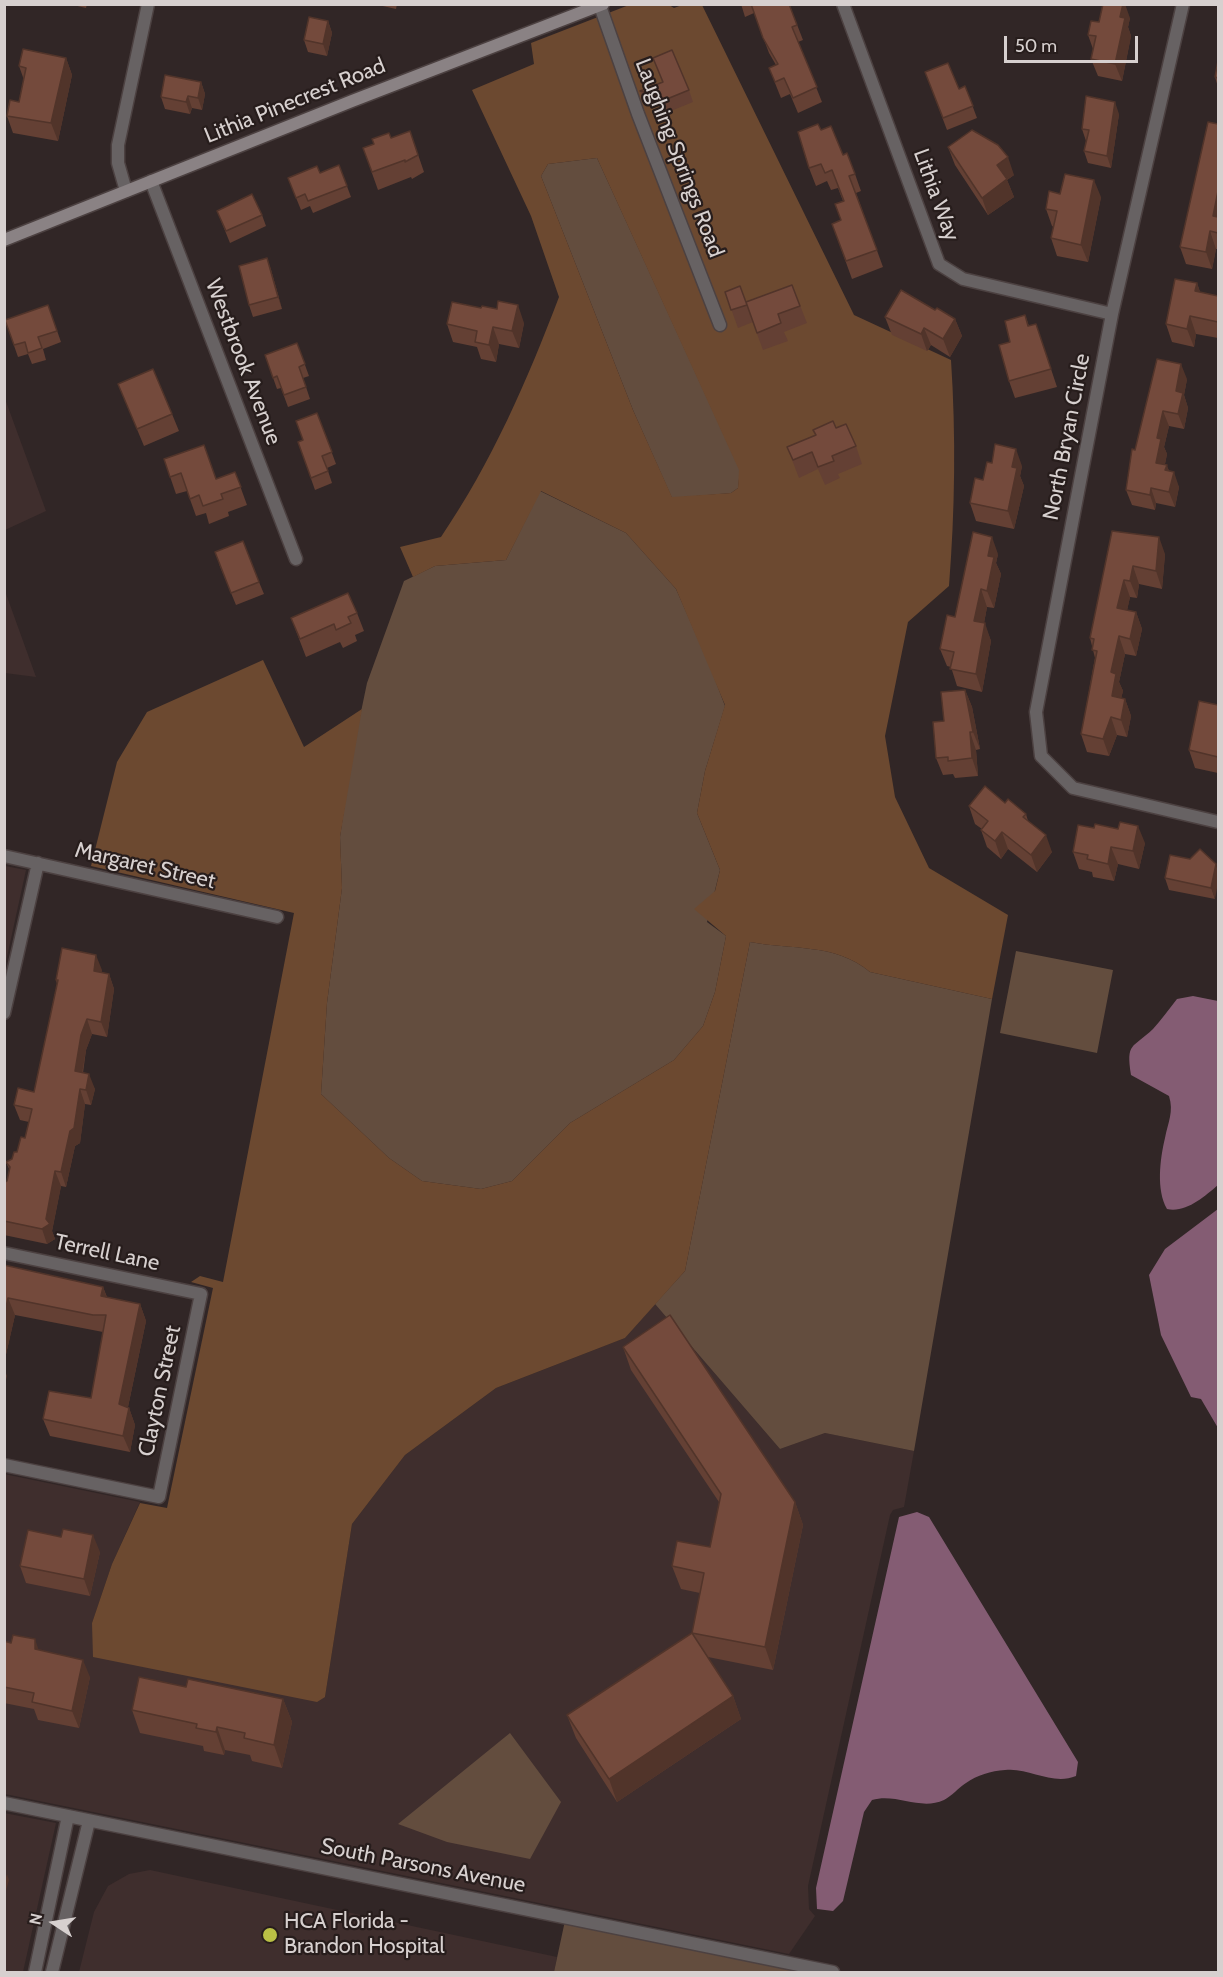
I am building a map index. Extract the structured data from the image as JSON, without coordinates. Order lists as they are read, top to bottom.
{
  "streets": {
    "main road": ["Lithia Pinecrest Road"],
    "street": [
      "Laughing Springs Road",
      "Lithia Way",
      "Westbrook Avenue",
      "North Bryan Circle",
      "Margaret Street",
      "Terrell Lane",
      "Clayton Street",
      "South Parsons Avenue"
    ]
  },
  "crossings": [
    ["Lithia Pinecrest Road", "Laughing Springs Road"],
    ["Lithia Pinecrest Road", "Westbrook Avenue"],
    ["Lithia Way", "North Bryan Circle"],
    ["Terrell Lane", "Clayton Street"]
  ],
  "places": ["HCA Florida - Brandon Hospital"],
  "scale_bar": "50 m",
  "north": "left"
}
